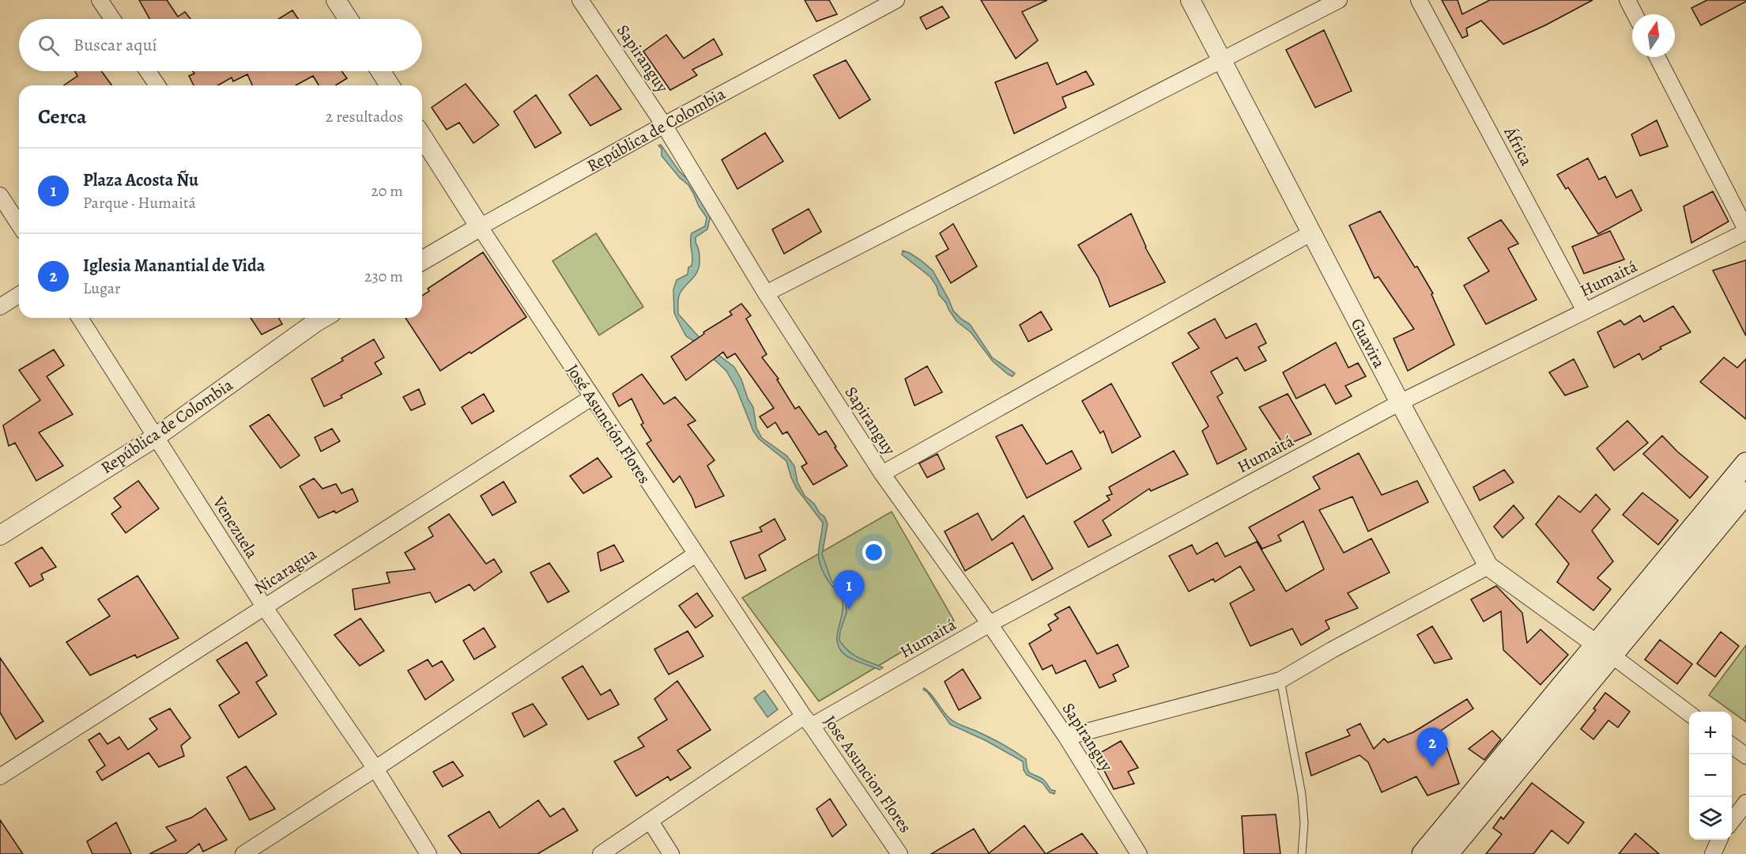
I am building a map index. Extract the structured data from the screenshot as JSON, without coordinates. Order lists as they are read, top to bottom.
{
  "streets": {
    "street": [
      "Sapiranguy",
      "República de Colombia",
      "África",
      "Humaitá",
      "Guavira",
      "José Asunción Flores",
      "Venezuela",
      "Nicaragua",
      "Jose Asuncion Flores"
    ]
  },
  "crossings": [
    ["Sapiranguy", "República de Colombia"],
    ["Sapiranguy", "Humaitá"],
    ["República de Colombia", "José Asunción Flores"],
    ["República de Colombia", "Venezuela"],
    ["África", "Humaitá"],
    ["Humaitá", "Guavira"],
    ["Humaitá", "José Asunción Flores"],
    ["Humaitá", "Jose Asuncion Flores"],
    ["José Asunción Flores", "Nicaragua"],
    ["José Asunción Flores", "Jose Asuncion Flores"],
    ["Venezuela", "Nicaragua"]
  ],
  "north": "top",
  "page": {
    "search": "Buscar aquí",
    "heading": ["Cerca", "2 resultados"],
    "list": [
      {
        "mark": "1",
        "name": "Plaza Acosta Ñu",
        "note": "Parque · Humaitá",
        "value": "20 m"
      },
      {
        "mark": "2",
        "name": "Iglesia Manantial de Vida",
        "note": "Lugar",
        "value": "230 m"
      }
    ],
    "pins": ["1", "2"],
    "map_buttons": ["+", "−"]
  }
}
